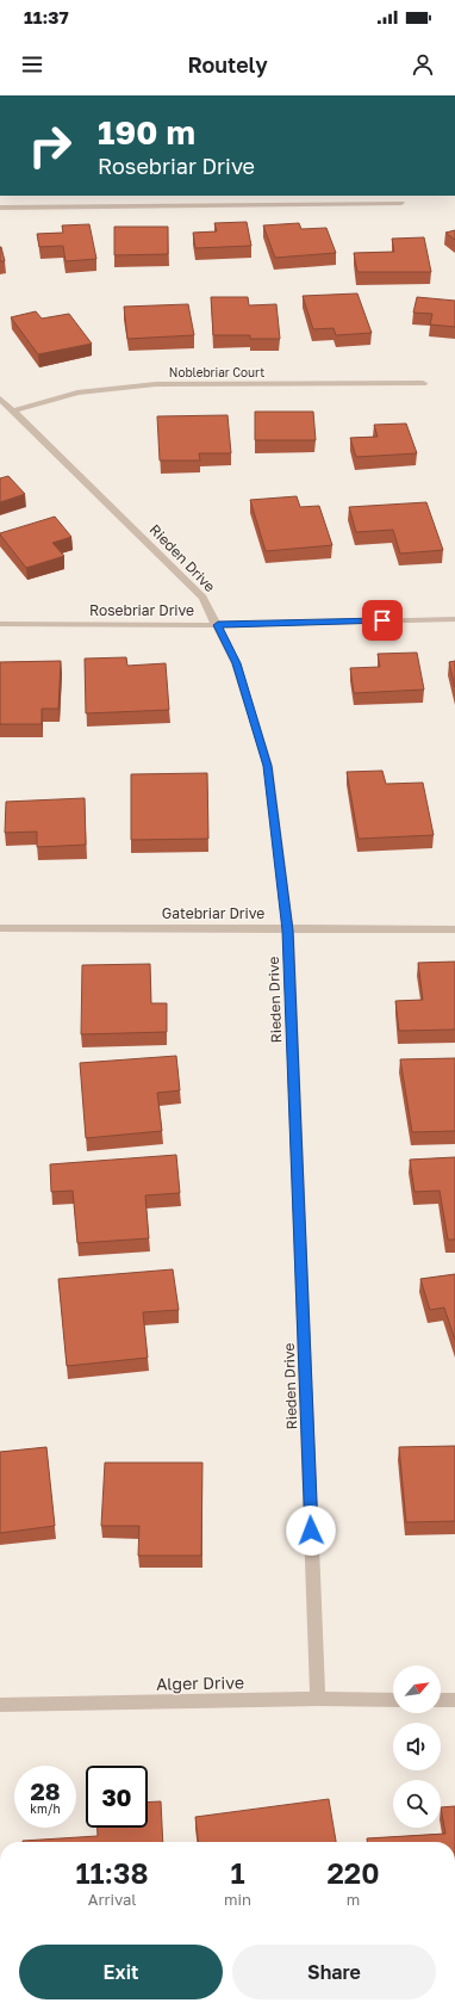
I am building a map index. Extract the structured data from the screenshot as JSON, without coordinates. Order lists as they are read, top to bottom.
{
  "streets": {
    "street": [
      "Noblebriar Court",
      "Rieden Drive",
      "Rosebriar Drive",
      "Gatebriar Drive",
      "Alger Drive"
    ]
  },
  "crossings": [
    ["Noblebriar Court", "Rieden Drive"],
    ["Rieden Drive", "Rosebriar Drive"],
    ["Rieden Drive", "Gatebriar Drive"],
    ["Rieden Drive", "Alger Drive"]
  ],
  "north": "top right",
  "page": {
    "status": "11:37",
    "header": "Routely",
    "turn": ["190 m", "Rosebriar Drive"],
    "speed": "28 km/h",
    "limit": "30",
    "eta": [
      "11:38",
      "Arrival",
      "1",
      "min",
      "220",
      "m"
    ],
    "buttons": ["Exit", "Share"]
  }
}
